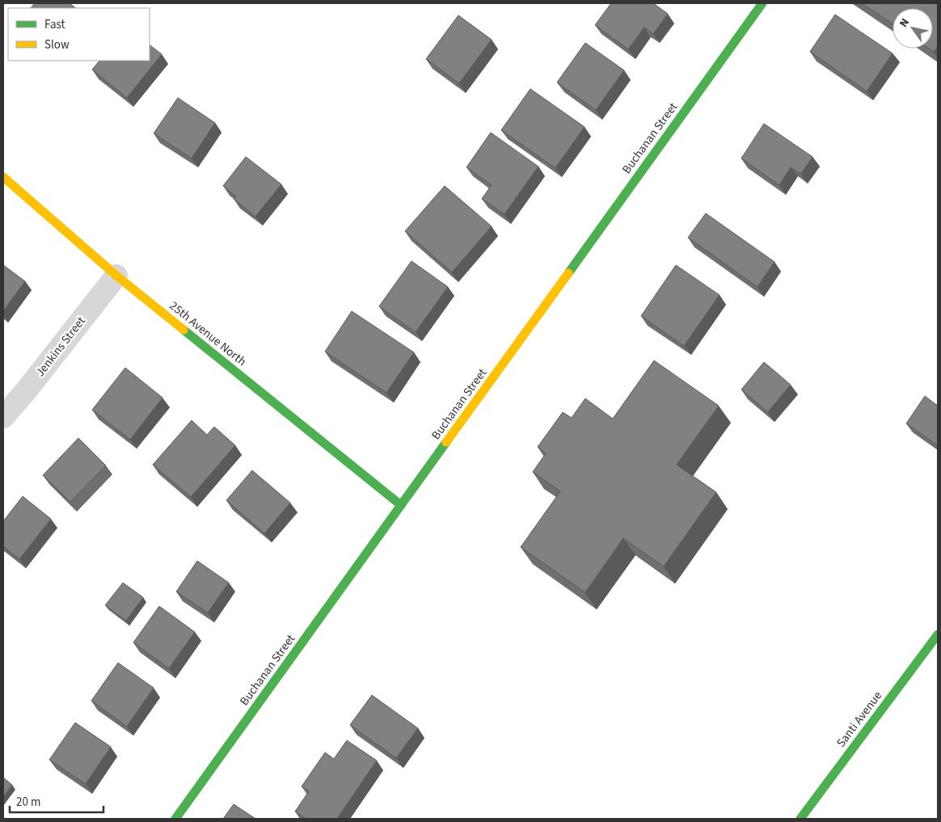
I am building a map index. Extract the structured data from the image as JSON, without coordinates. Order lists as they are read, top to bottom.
{
  "streets": {
    "street": [
      "Buchanan Street",
      "25th Avenue North",
      "Jenkins Street",
      "Santi Avenue"
    ]
  },
  "crossings": [
    ["Buchanan Street", "25th Avenue North"],
    ["25th Avenue North", "Jenkins Street"]
  ],
  "legend": ["Fast", "Slow"],
  "scale_bar": "20 m",
  "north": "top left"
}
